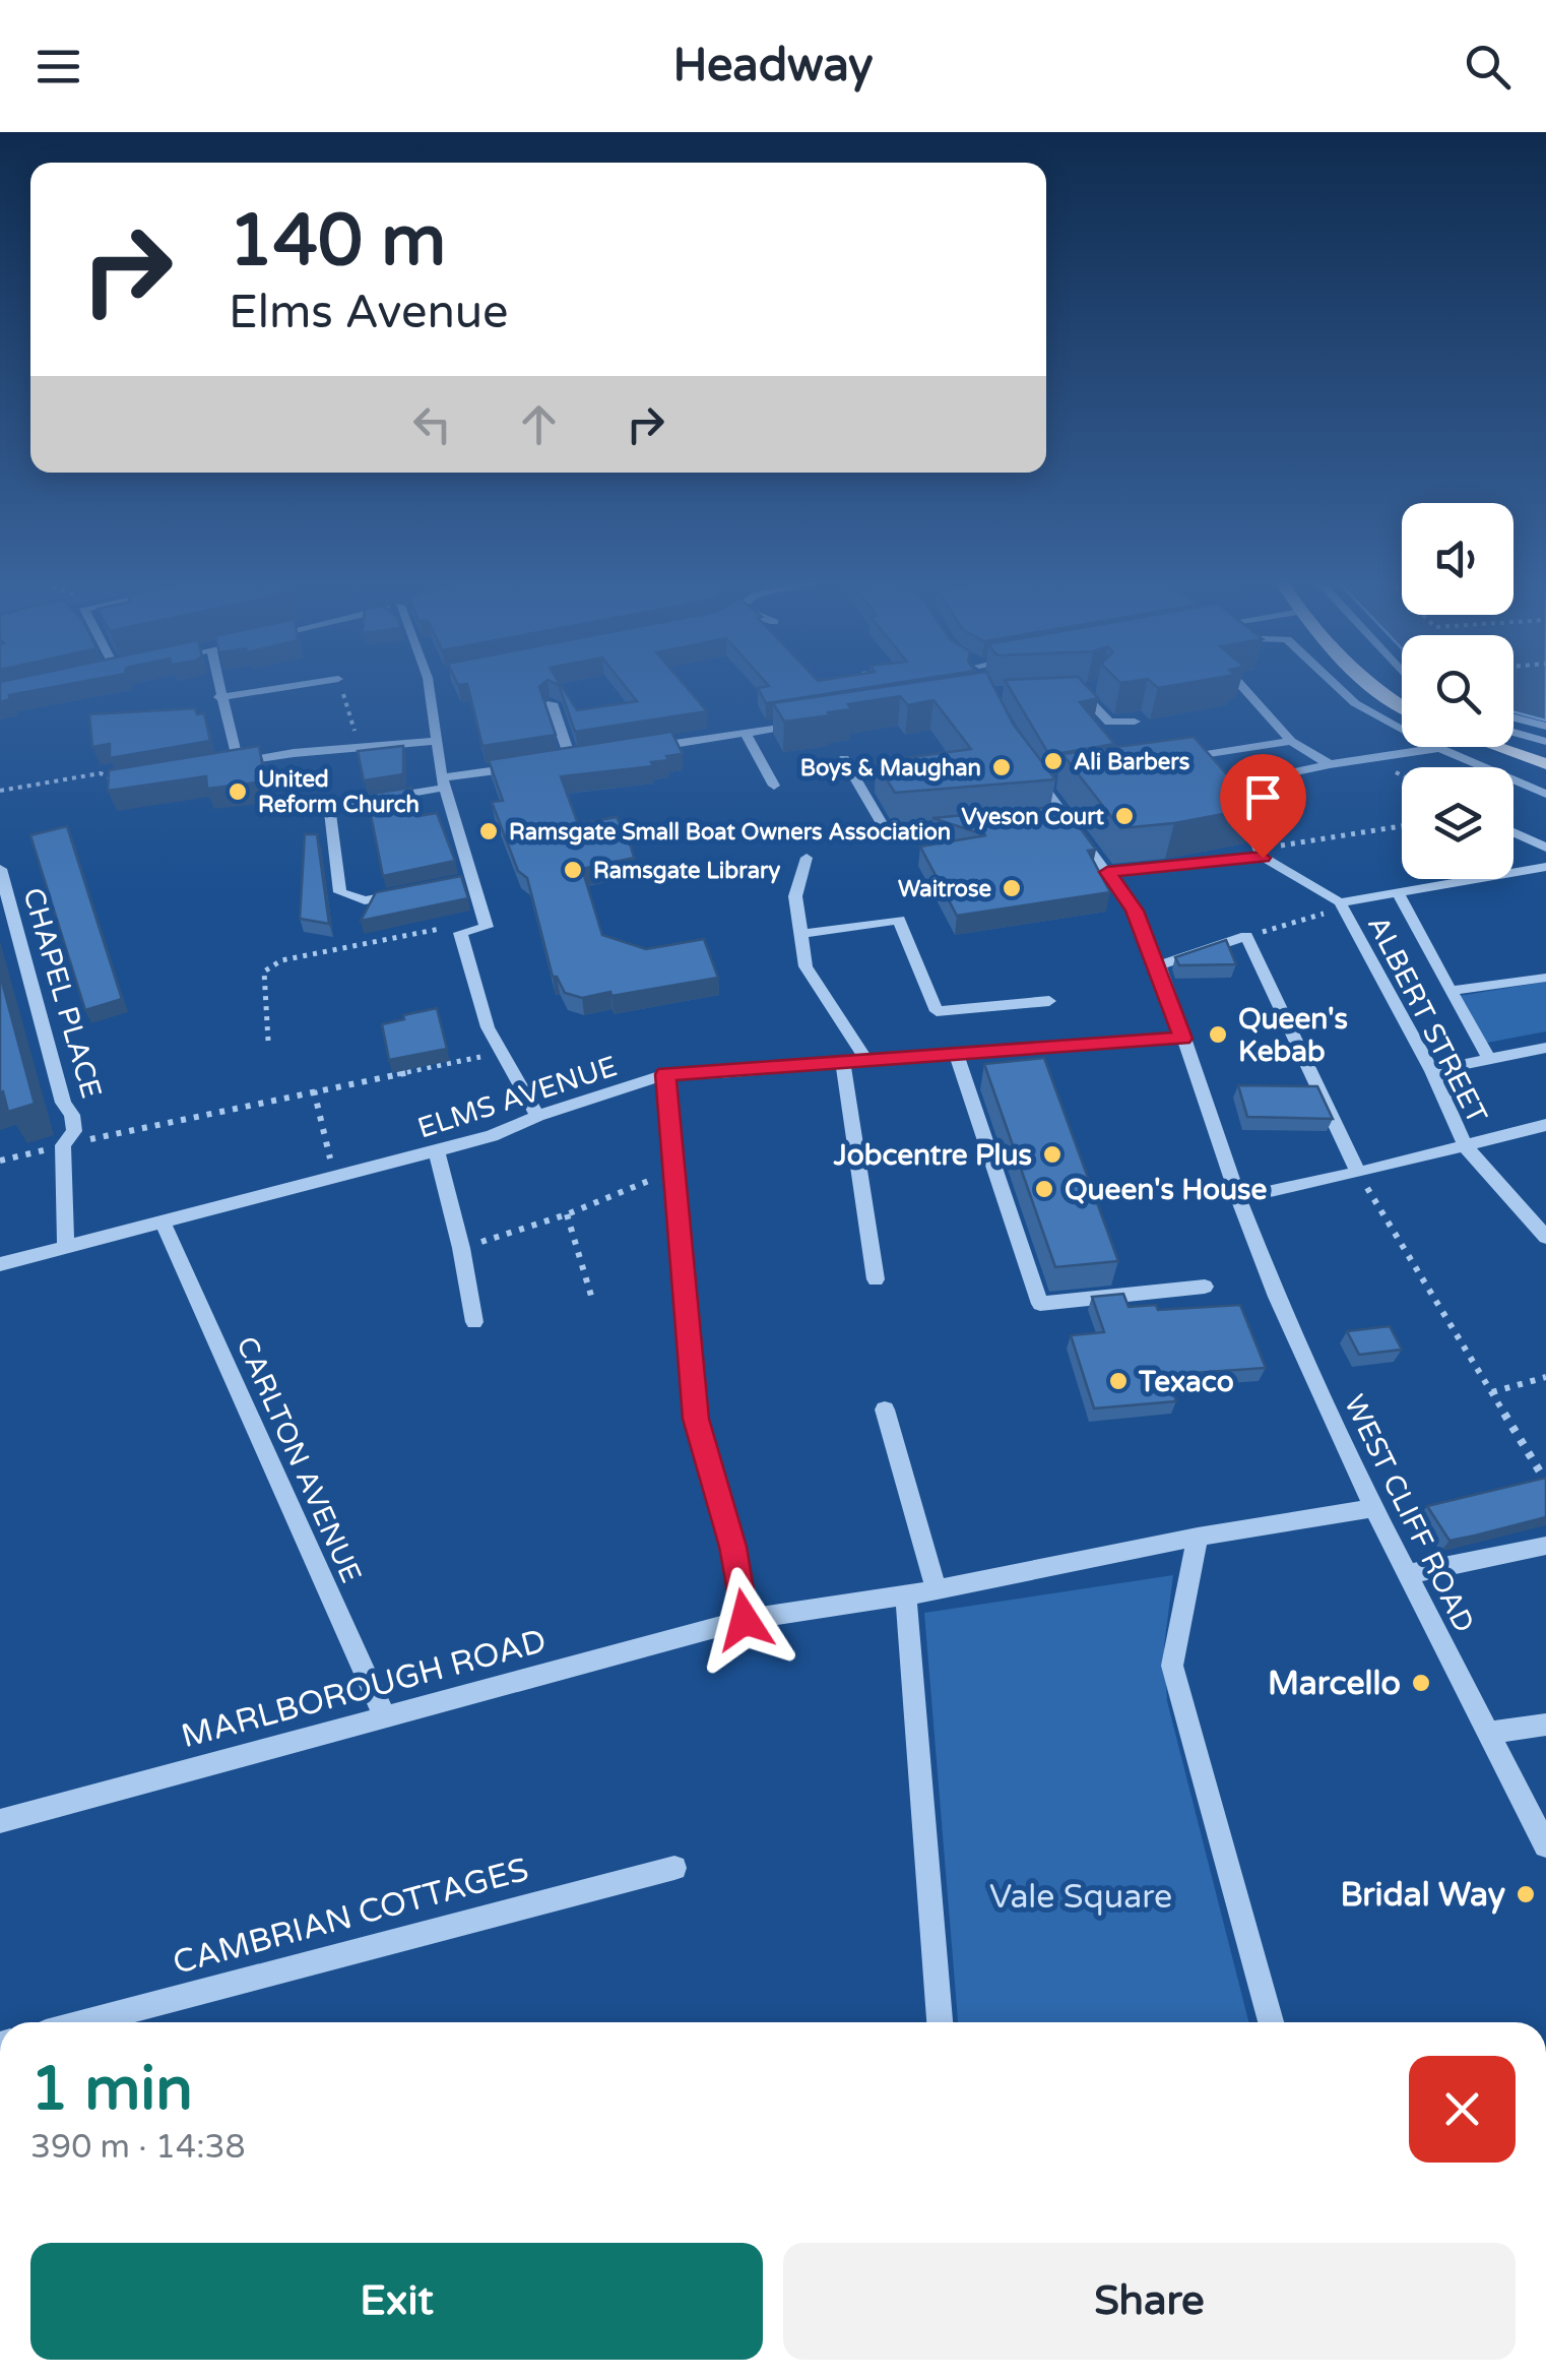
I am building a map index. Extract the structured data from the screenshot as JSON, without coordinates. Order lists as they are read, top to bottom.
{
  "streets": {
    "street": [
      "CHAPEL PLACE",
      "ALBERT STREET",
      "ELMS AVENUE",
      "CARLTON AVENUE",
      "WEST CLIFF ROAD",
      "MARLBOROUGH ROAD",
      "CAMBRIAN COTTAGES"
    ]
  },
  "crossings": [
    ["CHAPEL PLACE", "ELMS AVENUE"],
    ["ELMS AVENUE", "CARLTON AVENUE"],
    ["ELMS AVENUE", "WEST CLIFF ROAD"],
    ["CARLTON AVENUE", "MARLBOROUGH ROAD"]
  ],
  "parks": ["Vale Square"],
  "places": [
    "Ali Barbers",
    "Boys & Maughan",
    "United Reform Church",
    "Vyeson Court",
    "Ramsgate Small Boat Owners Association",
    "Ramsgate Library",
    "Waitrose",
    "Queen's Kebab",
    "Jobcentre Plus",
    "Queen's House",
    "Texaco",
    "Marcello",
    "Bridal Way"
  ],
  "page": {
    "header": "Headway",
    "turn": ["140 m", "Elms Avenue"],
    "heading": ["1 min", "390 m · 14:38"],
    "buttons": ["Exit", "Share"]
  }
}
